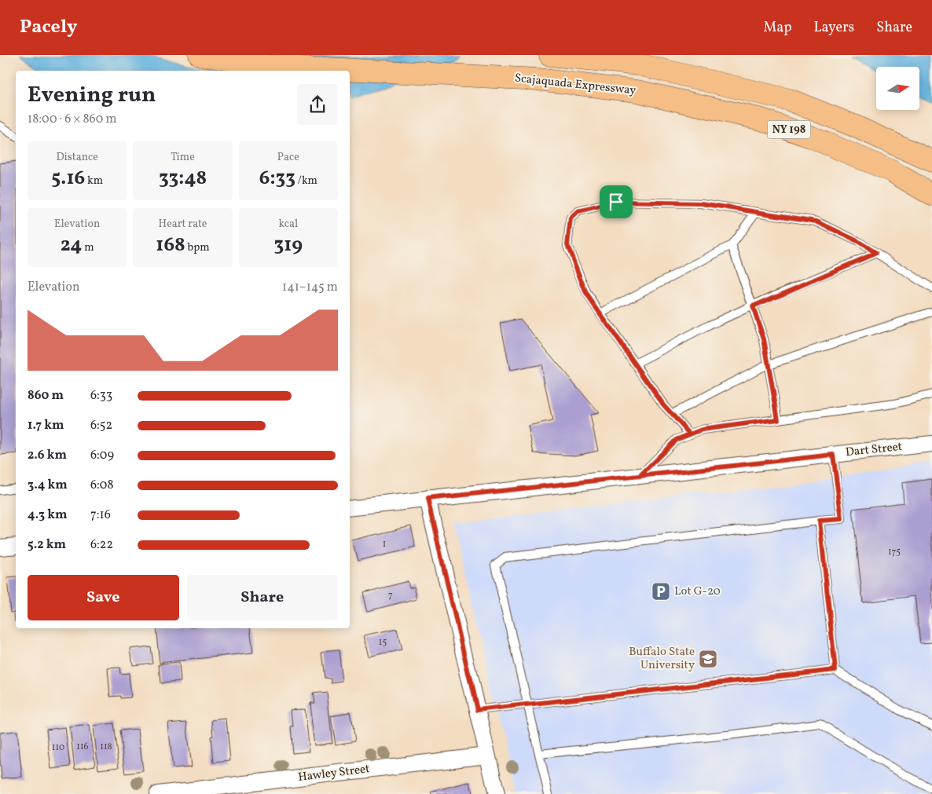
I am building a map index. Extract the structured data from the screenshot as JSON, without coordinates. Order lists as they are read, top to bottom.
{
  "streets": {
    "highway": ["Scajaquada Expressway", "NY 198"],
    "street": ["Dart Street", "Hawley Street"]
  },
  "places": {
    "parking": ["Lot G-20"],
    "school or university": ["Buffalo State University"]
  },
  "house_numbers": [
    "1",
    "175",
    "7",
    "15",
    "116",
    "118",
    "110"
  ],
  "north": "right",
  "page": {
    "header": "Pacely",
    "nav": ["Map", "Layers", "Share"],
    "heading": ["Evening run", "18:00 · 6 × 860 m"],
    "stats": [
      ["Distance", "5.16 km"],
      ["Time", "33:48"],
      ["Pace", "6:33 /km"],
      ["Elevation", "24 m"],
      ["Heart rate", "168 bpm"],
      ["kcal", "319"]
    ],
    "chart": ["Elevation", "141–145 m"],
    "list": [
      {
        "name": "860 m",
        "note": "6:33"
      },
      {
        "name": "1.7 km",
        "note": "6:52"
      },
      {
        "name": "2.6 km",
        "note": "6:09"
      },
      {
        "name": "3.4 km",
        "note": "6:08"
      },
      {
        "name": "4.3 km",
        "note": "7:16"
      },
      {
        "name": "5.2 km",
        "note": "6:22"
      }
    ],
    "buttons": ["Save", "Share"]
  }
}
